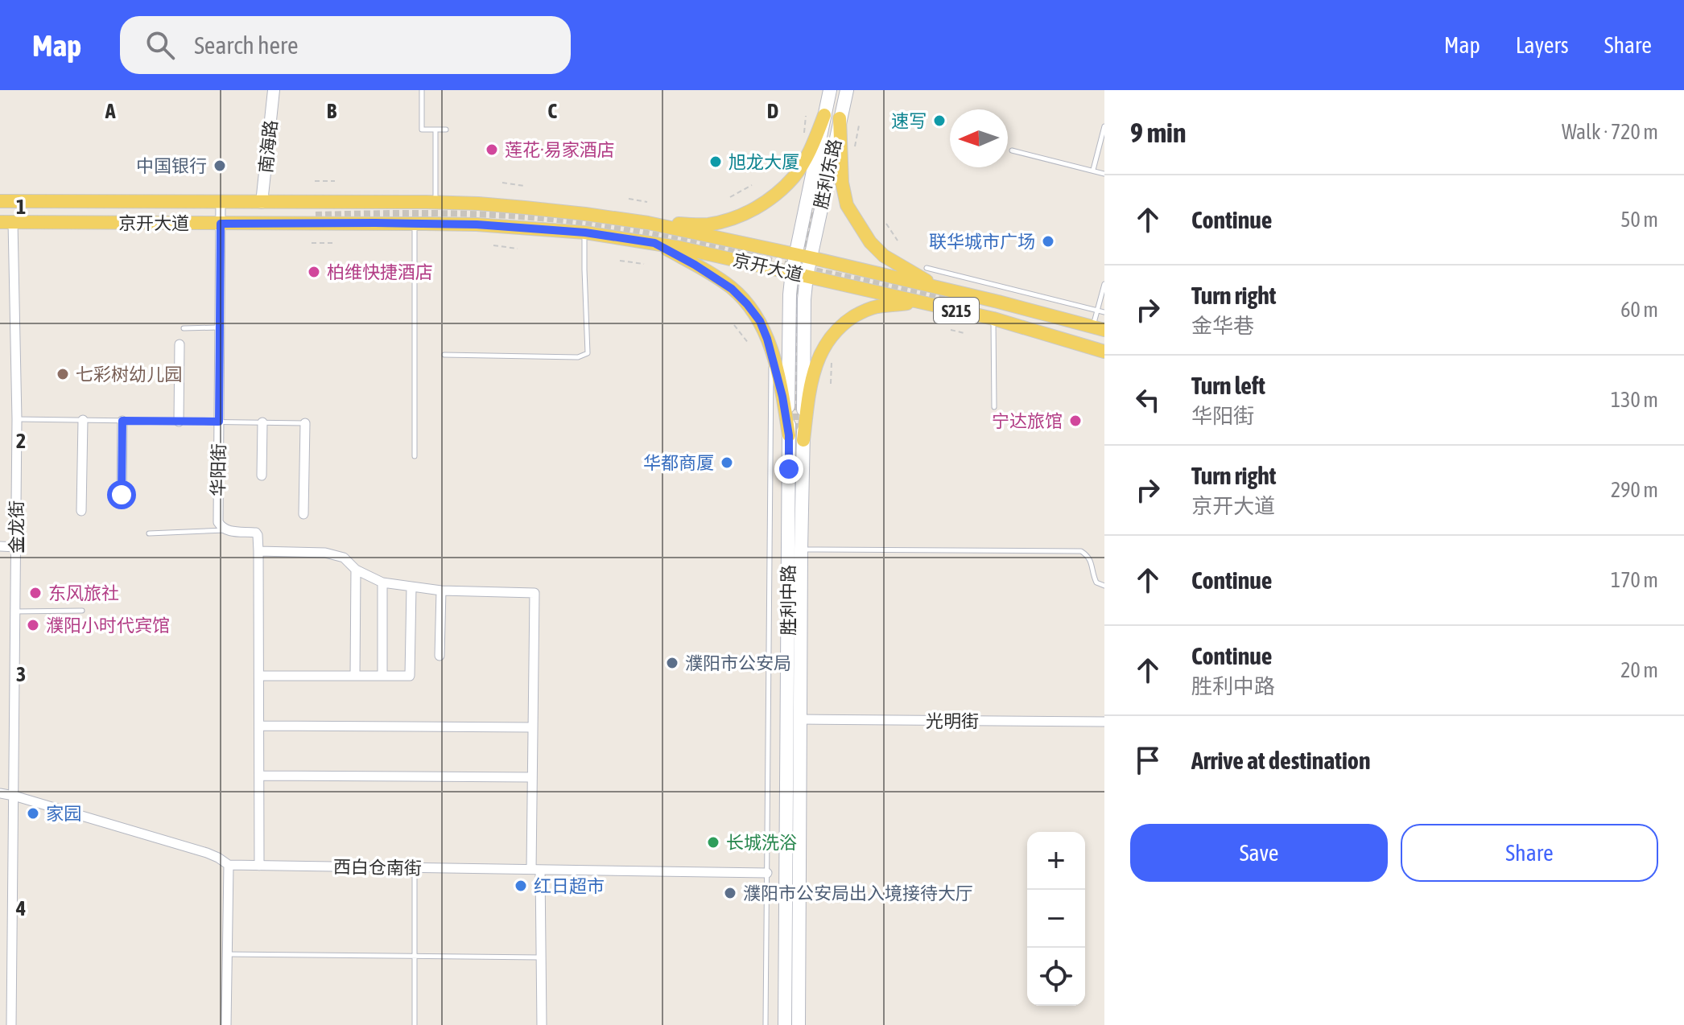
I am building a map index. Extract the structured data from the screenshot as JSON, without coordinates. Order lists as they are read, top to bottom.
{
  "streets": {
    "main road": [
      "胜利东路",
      "京开大道",
      "S215",
      "胜利中路"
    ],
    "street": [
      "南海路",
      "华阳街",
      "金龙街",
      "光明街",
      "西白仓南街"
    ]
  },
  "crossings": [
    ["南海路", "京开大道"],
    ["胜利东路", "京开大道"],
    ["胜利东路", "胜利中路"],
    ["京开大道", "华阳街"],
    ["京开大道", "金龙街"],
    ["京开大道", "胜利中路"],
    ["金龙街", "西白仓南街"],
    ["胜利中路", "光明街"]
  ],
  "places": [
    "速写",
    "莲花·易家酒店",
    "旭龙大厦",
    "中国银行",
    "联华城市广场",
    "柏维快捷酒店",
    "七彩树幼儿园",
    "宁达旅馆",
    "华都商厦",
    "东风旅社",
    "濮阳小时代宾馆",
    "濮阳市公安局",
    "家园",
    "长城洗浴",
    "红日超市",
    "濮阳市公安局出入境接待大厅"
  ],
  "north": "left",
  "page": {
    "header": "Map",
    "search": "Search here",
    "nav": ["Map", "Layers", "Share"],
    "heading": ["9 min", "Walk · 720 m"],
    "list": [
      ["Continue", "50 m"],
      ["Turn right", "金华巷", "60 m"],
      ["Turn left", "华阳街", "130 m"],
      ["Turn right", "京开大道", "290 m"],
      ["Continue", "170 m"],
      ["Continue", "胜利中路", "20 m"],
      "Arrive at destination"
    ],
    "buttons": ["Save", "Share"],
    "map_buttons": ["+", "−"]
  },
  "grid": {
    "columns": [
      "A",
      "B",
      "C",
      "D"
    ],
    "rows": [
      "1",
      "2",
      "3",
      "4"
    ]
  }
}
